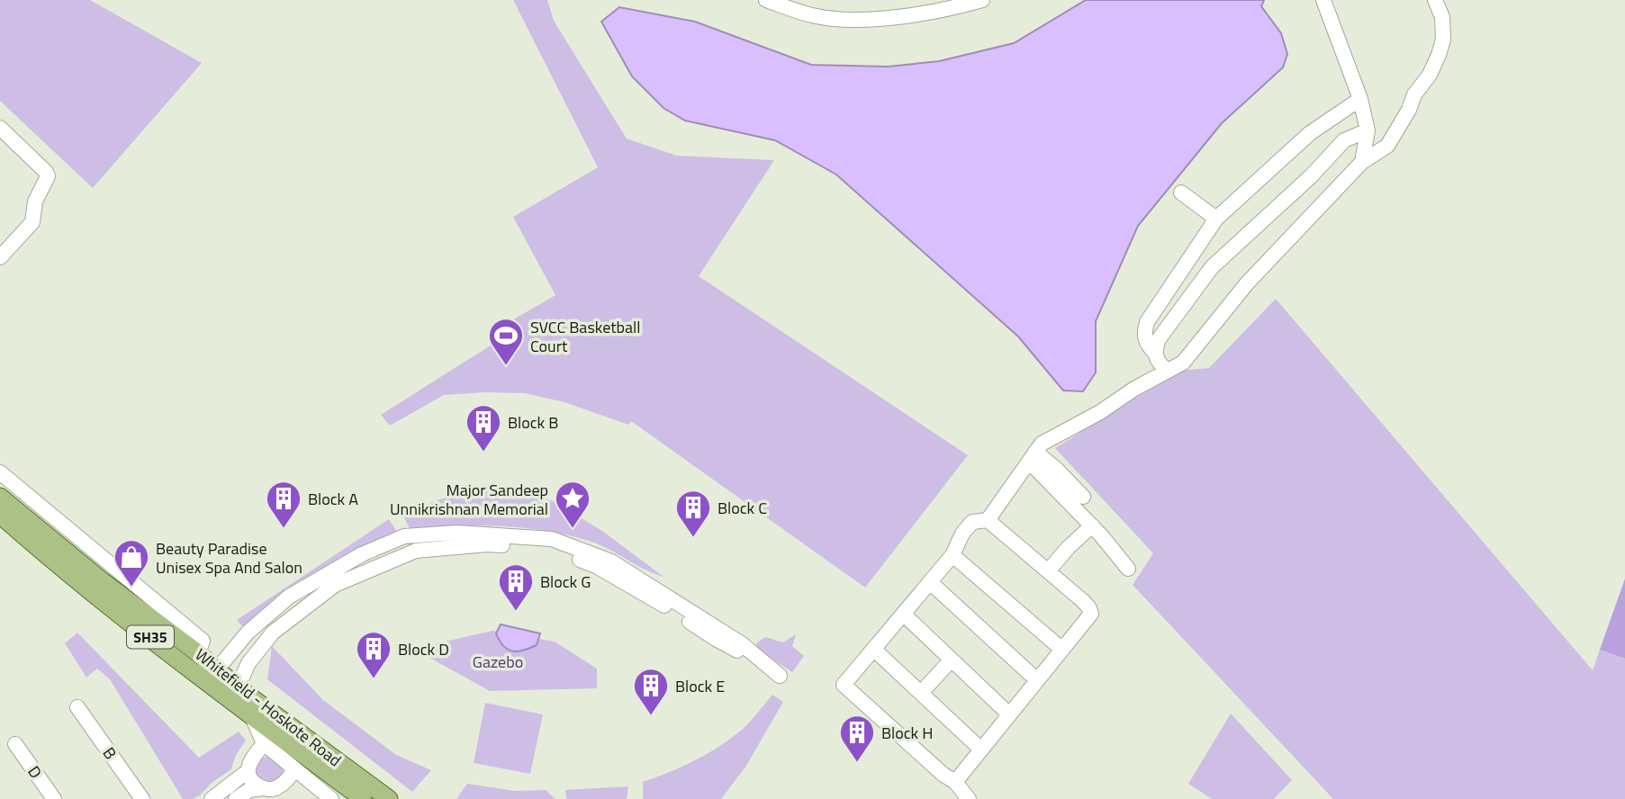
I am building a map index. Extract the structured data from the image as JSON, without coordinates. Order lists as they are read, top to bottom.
{
  "streets": {
    "main road": ["SH35", "Whitefield - Hoskote Road"],
    "street": ["B", "D"]
  },
  "parks": ["Gazebo"],
  "places": {
    "sports": ["SVCC Basketball Court"],
    "building": [
      "Block B",
      "Block A",
      "Block C",
      "Block G",
      "Block D",
      "Block E",
      "Block H"
    ],
    "place": ["Major Sandeep Unnikrishnan Memorial"],
    "shop": ["Beauty Paradise Unisex Spa And Salon"]
  }
}
